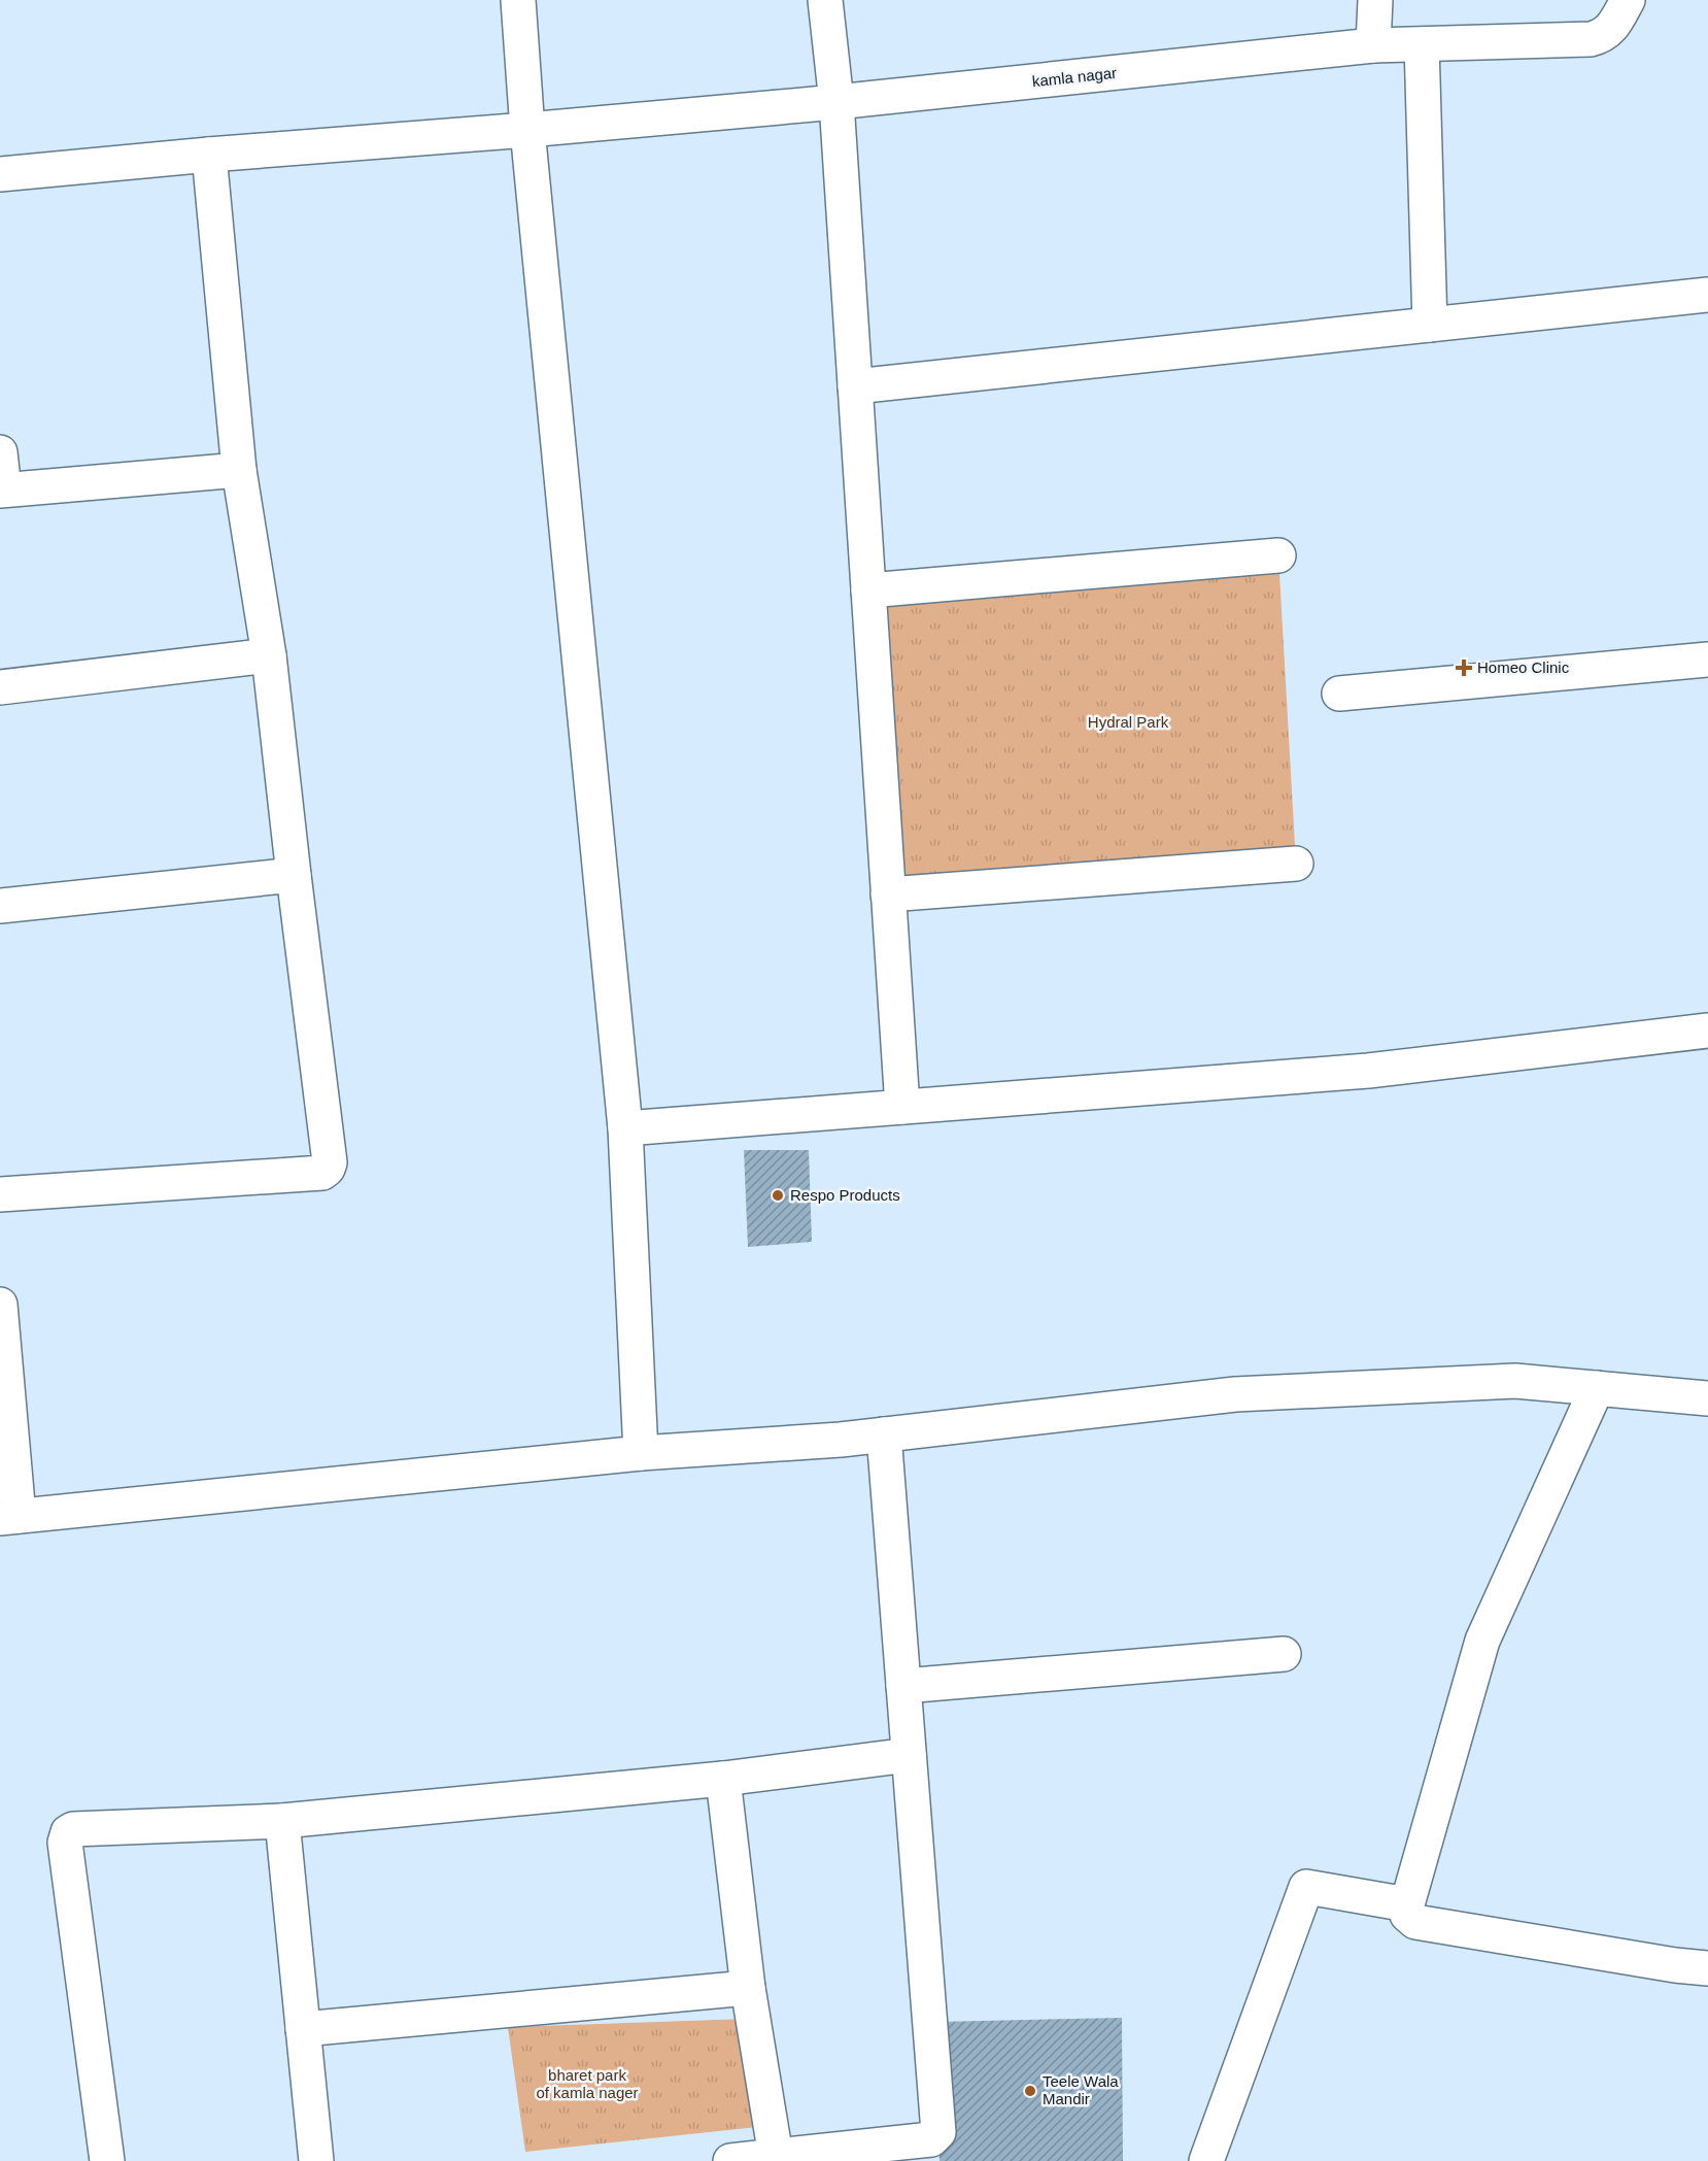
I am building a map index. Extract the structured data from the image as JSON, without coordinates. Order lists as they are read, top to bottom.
{
  "streets": {
    "street": ["kamla nagar"]
  },
  "parks": ["Hydral Park", "bharet park of kamla nager"],
  "places": {
    "health": ["Homeo Clinic"],
    "other": ["Respo Products", "Teele Wala Mandir"]
  }
}
